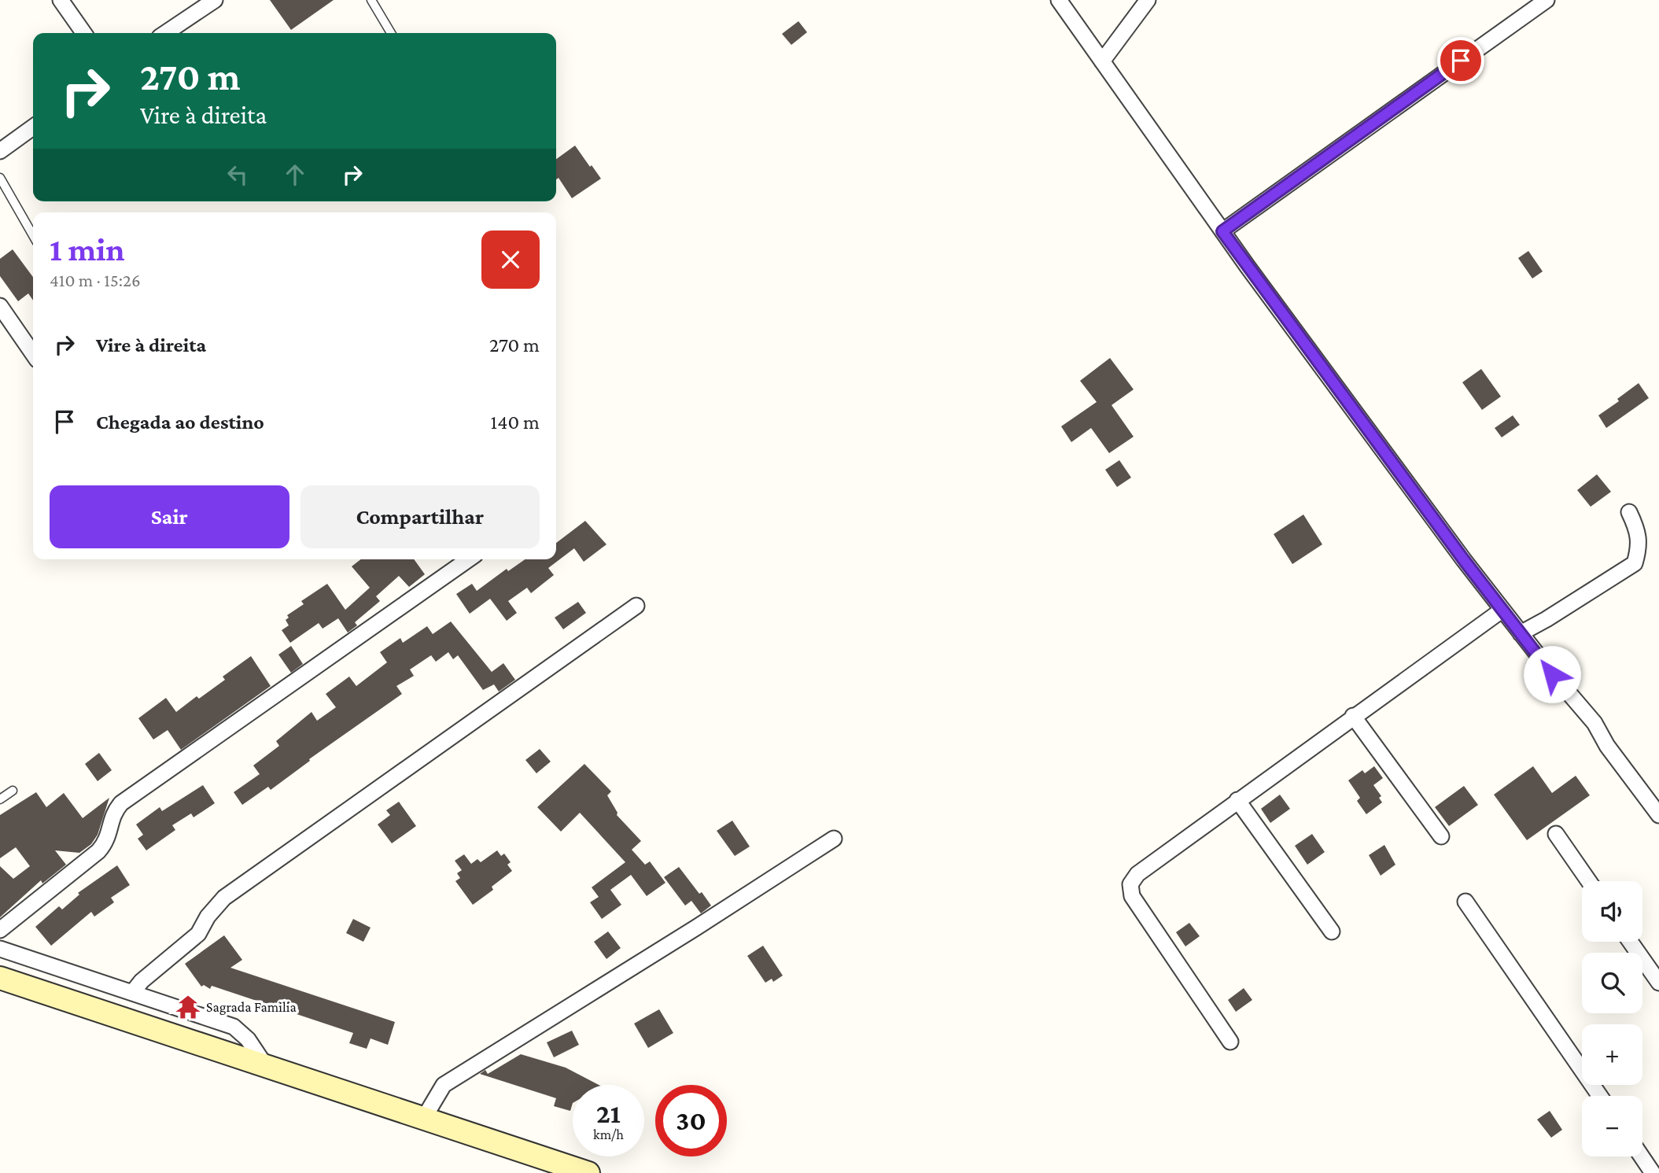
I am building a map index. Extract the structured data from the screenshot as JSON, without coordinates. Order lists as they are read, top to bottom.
{
  "places": {
    "temple": ["Sagrada Familia"]
  },
  "page": {
    "turn": ["270 m", "Vire à direita"],
    "heading": ["1 min", "410 m · 15:26"],
    "list": [
      {
        "name": "Vire à direita",
        "value": "270 m"
      },
      {
        "name": "Chegada ao destino",
        "value": "140 m"
      }
    ],
    "buttons": ["Sair", "Compartilhar"],
    "map_buttons": ["+", "−"],
    "speed": "21 km/h",
    "limit": "30"
  }
}
